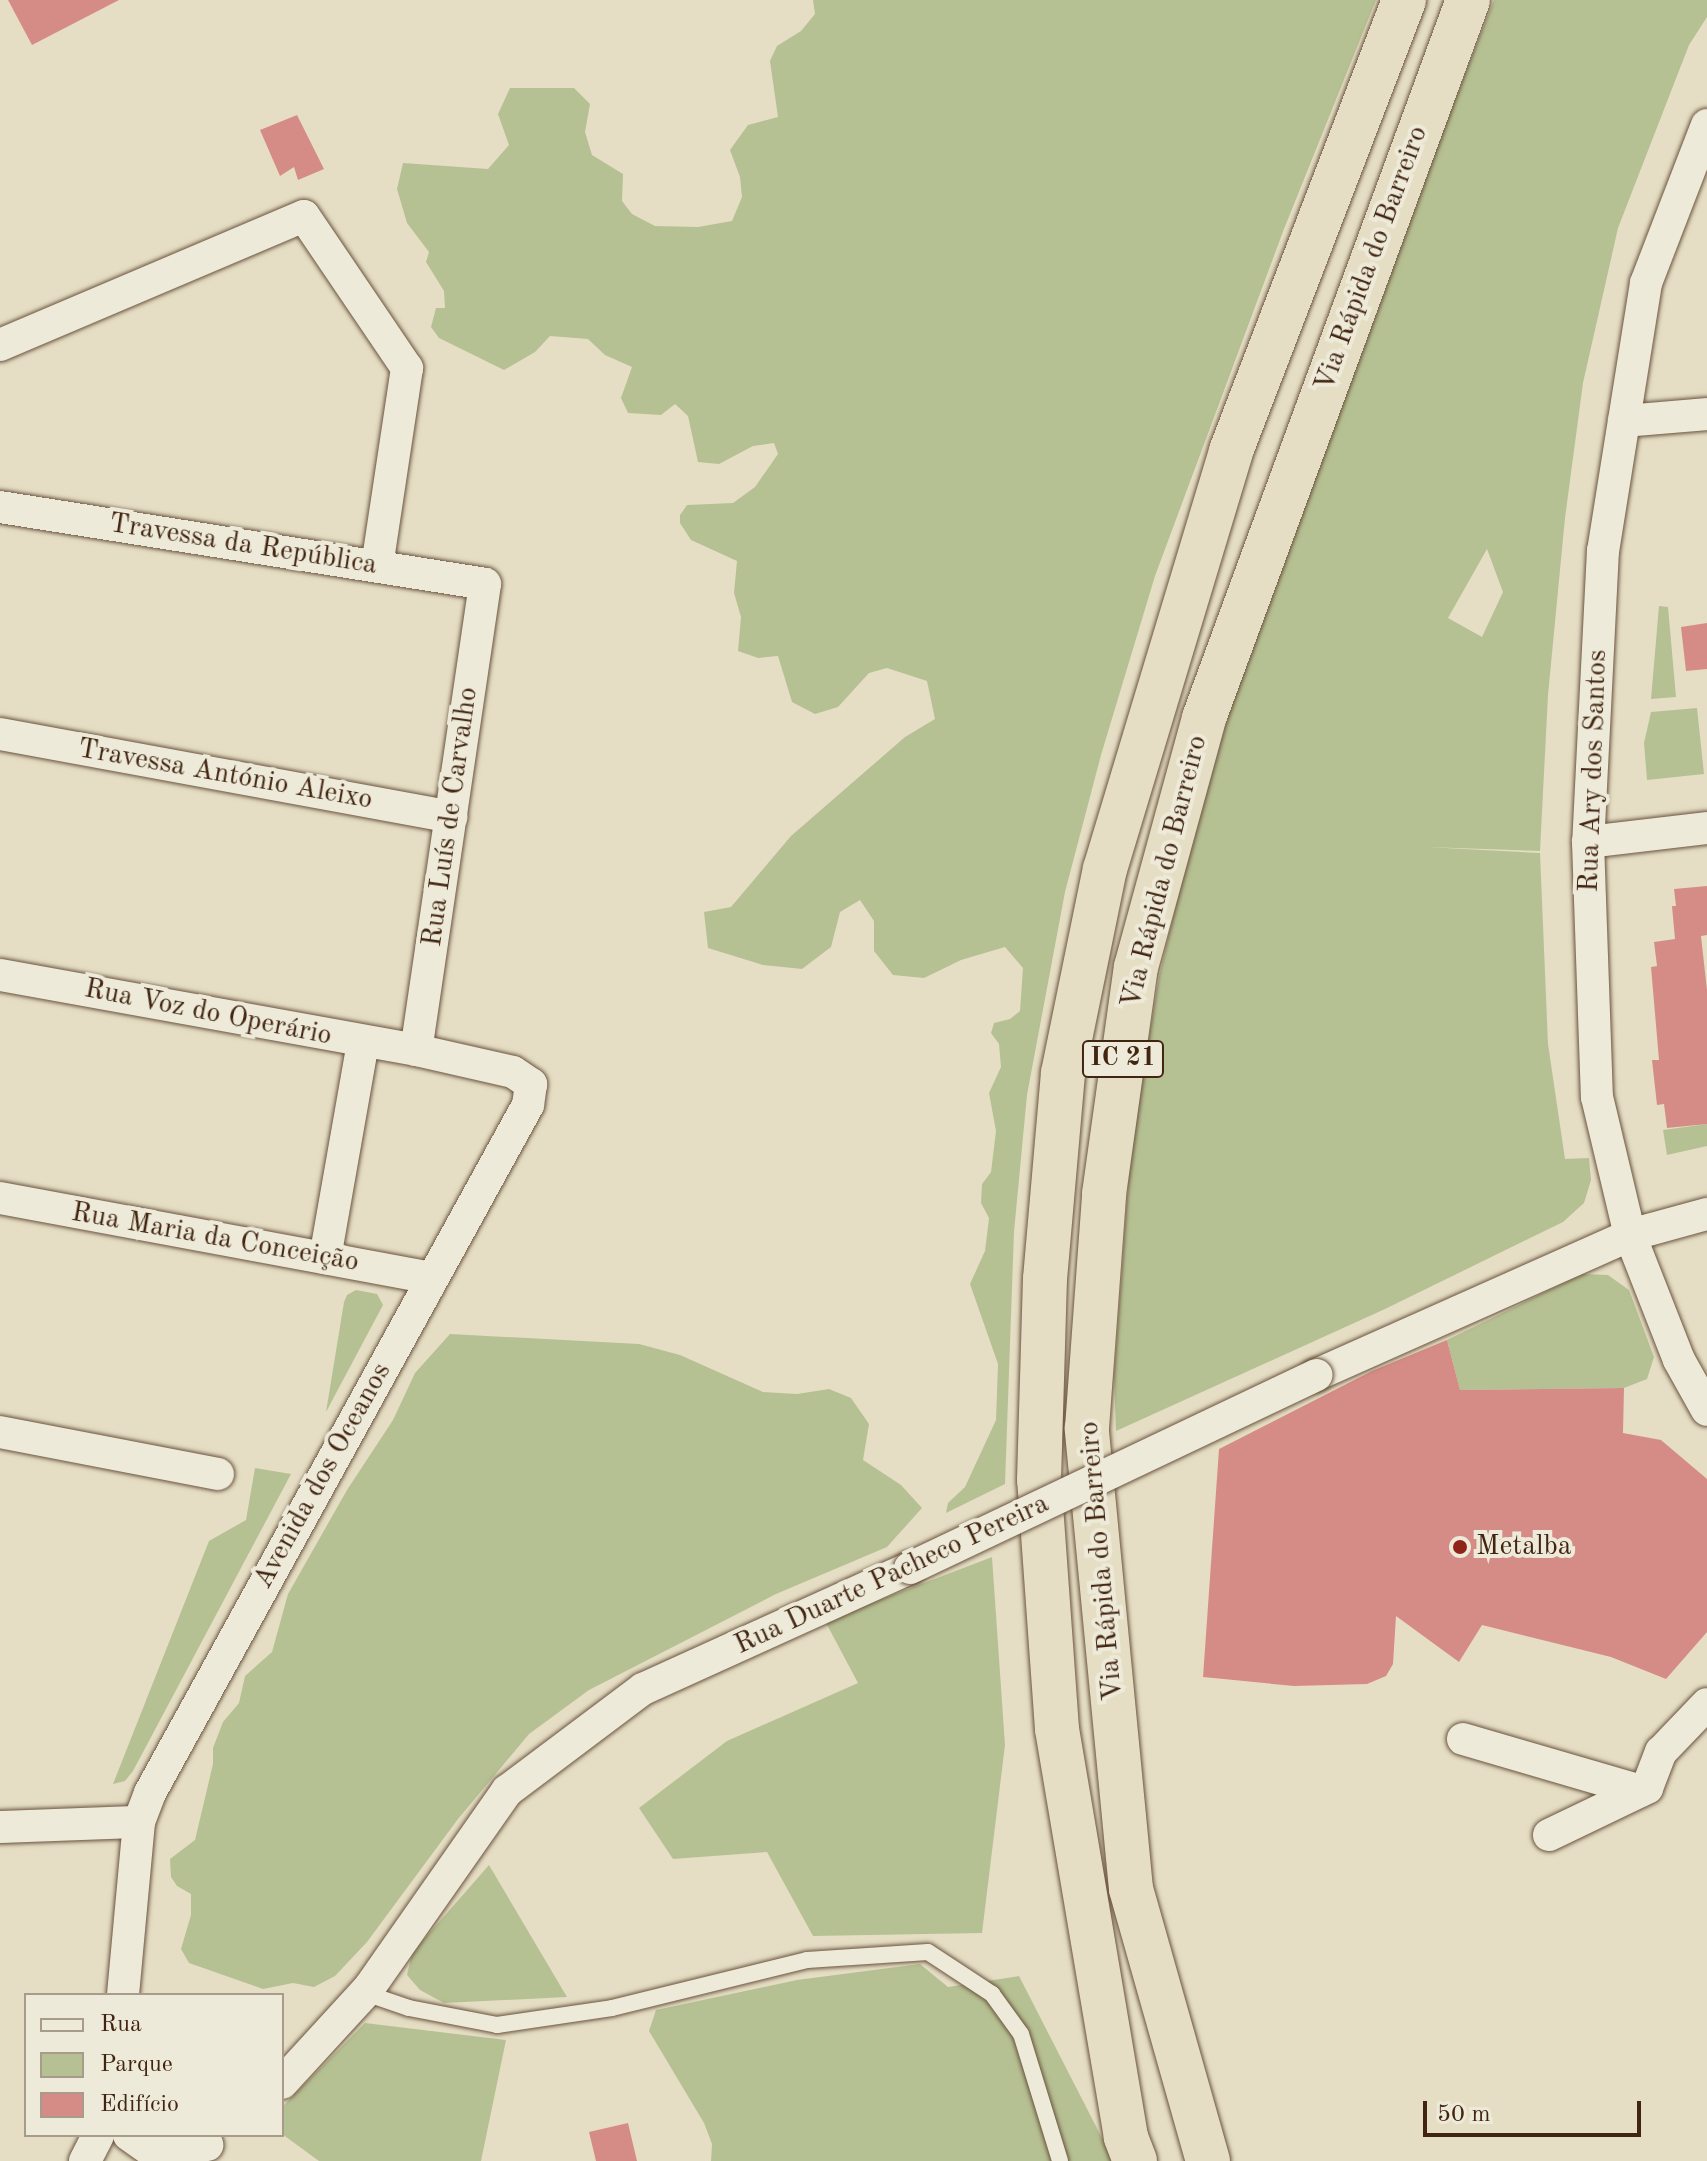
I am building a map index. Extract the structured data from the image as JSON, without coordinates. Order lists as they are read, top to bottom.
{
  "streets": {
    "highway": ["Via Rápida do Barreiro", "IC 21"],
    "street": [
      "Travessa da República",
      "Rua Ary dos Santos",
      "Travessa António Aleixo",
      "Rua Luís de Carvalho",
      "Rua Voz do Operário",
      "Rua Maria da Conceição",
      "Avenida dos Oceanos",
      "Rua Duarte Pacheco Pereira"
    ]
  },
  "crossings": [
    ["Travessa da República", "Rua Luís de Carvalho"],
    ["Rua Ary dos Santos", "Rua Duarte Pacheco Pereira"],
    ["Travessa António Aleixo", "Rua Luís de Carvalho"],
    ["Rua Luís de Carvalho", "Rua Voz do Operário"],
    ["Rua Luís de Carvalho", "Avenida dos Oceanos"],
    ["Rua Voz do Operário", "Avenida dos Oceanos"],
    ["Rua Maria da Conceição", "Avenida dos Oceanos"]
  ],
  "places": ["Metalba"],
  "legend": ["Rua", "Parque", "Edifício"],
  "scale_bar": "50 m"
}
